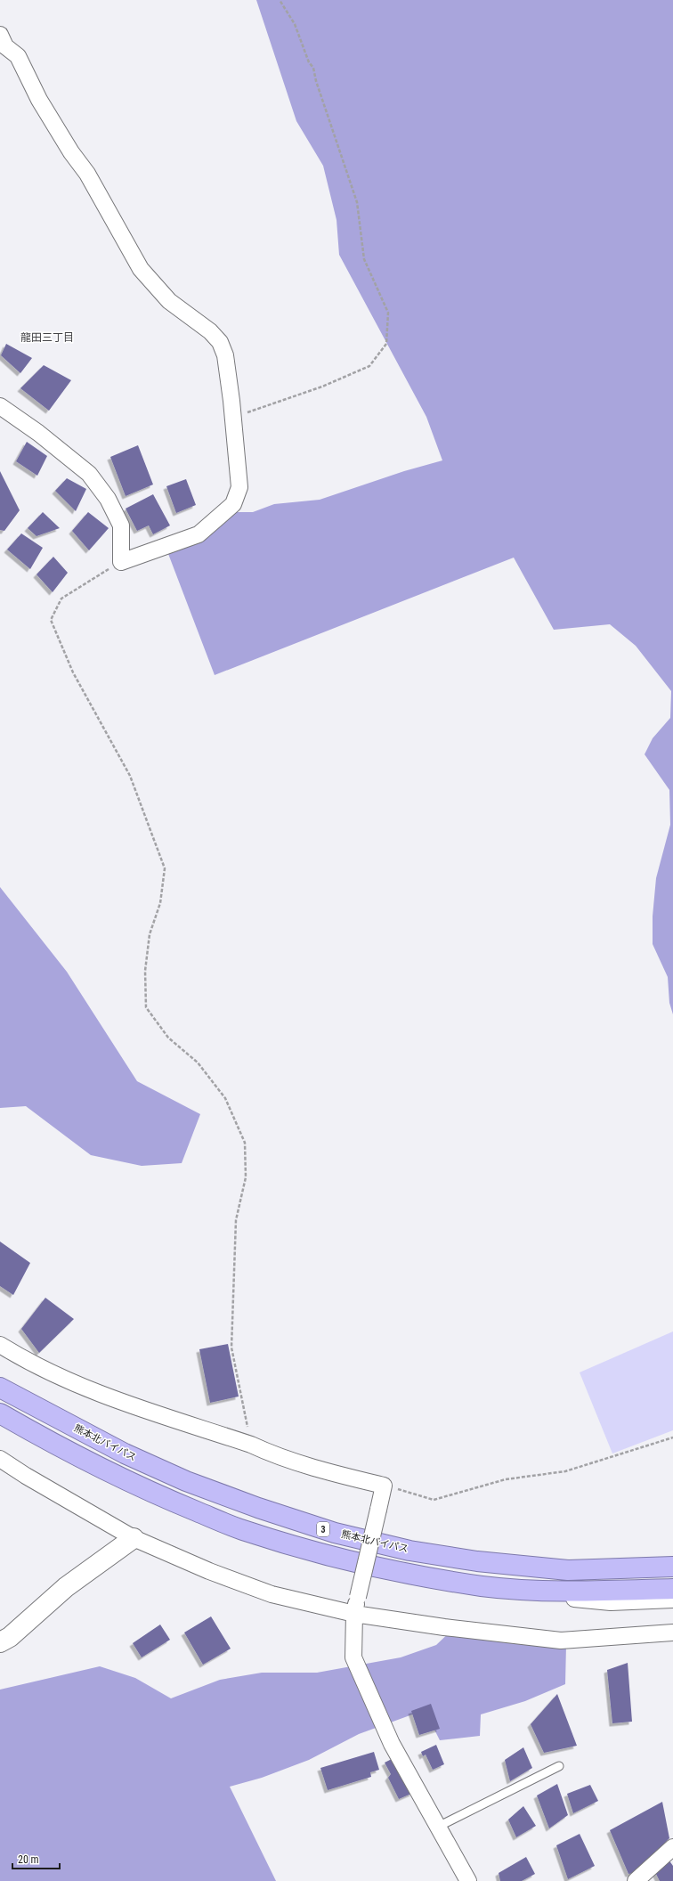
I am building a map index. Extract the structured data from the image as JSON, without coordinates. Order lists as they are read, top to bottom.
{
  "streets": {
    "highway": ["熊本北バイパス", "3"]
  },
  "districts": ["龍田三丁目"],
  "scale_bar": "20 m"
}
